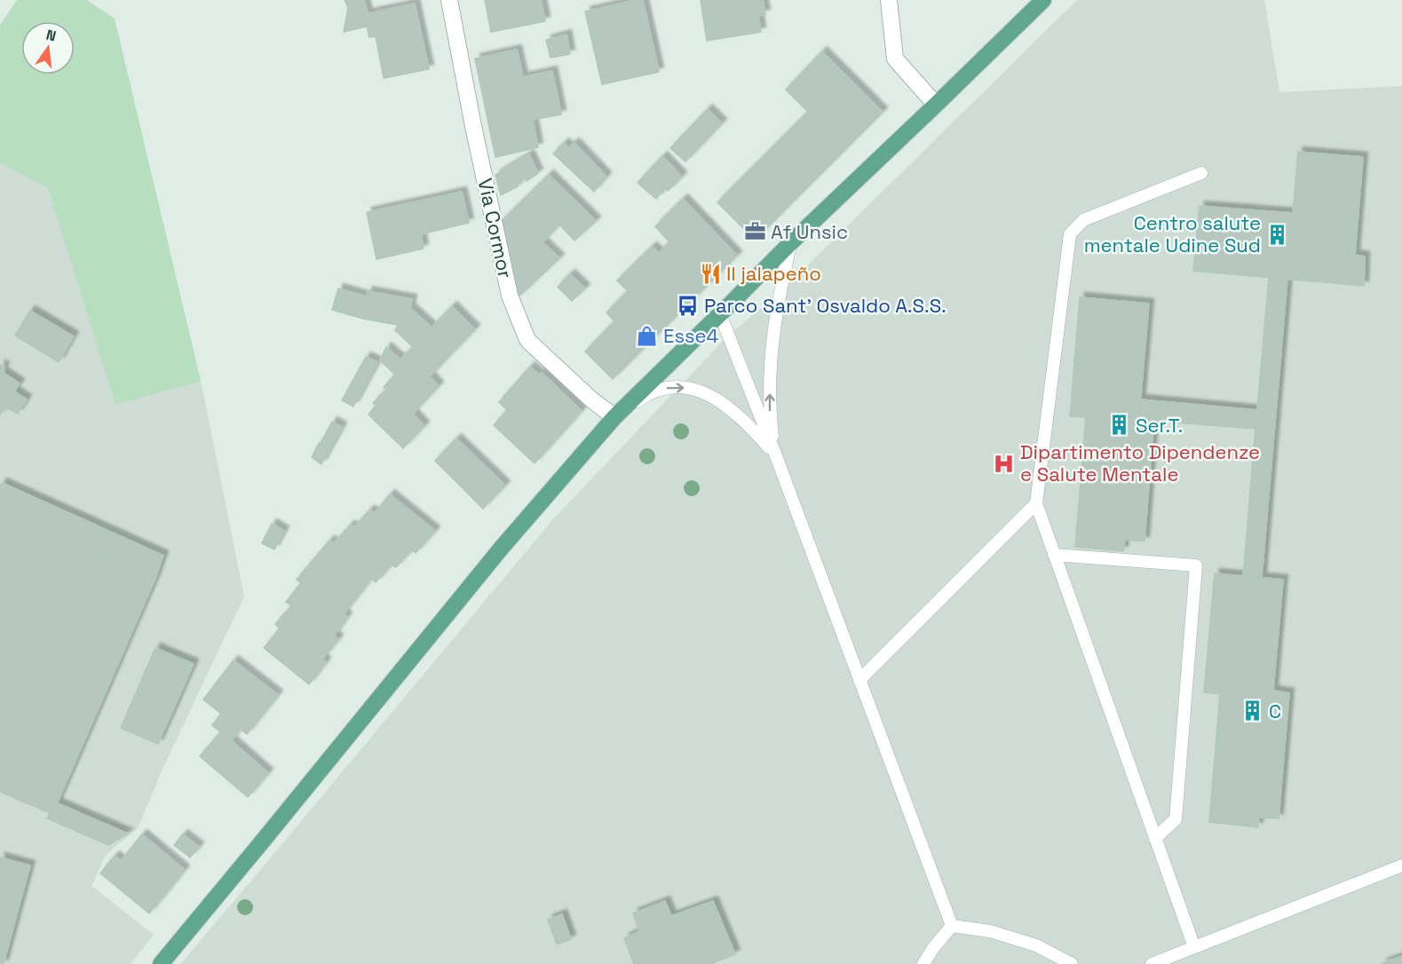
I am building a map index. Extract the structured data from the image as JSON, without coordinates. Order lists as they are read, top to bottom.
{
  "streets": {
    "street": ["Via Cormor"]
  },
  "places": {
    "office": ["Af Unsic"],
    "building": ["Centro salute mentale Udine Sud", "Ser.T.", "C"],
    "restaurant": ["Il jalapeño"],
    "bus stop": ["Parco Sant' Osvaldo A.S.S."],
    "shop": ["Esse4"],
    "hospital": ["Dipartimento Dipendenze e Salute Mentale"]
  },
  "north": "top"
}
